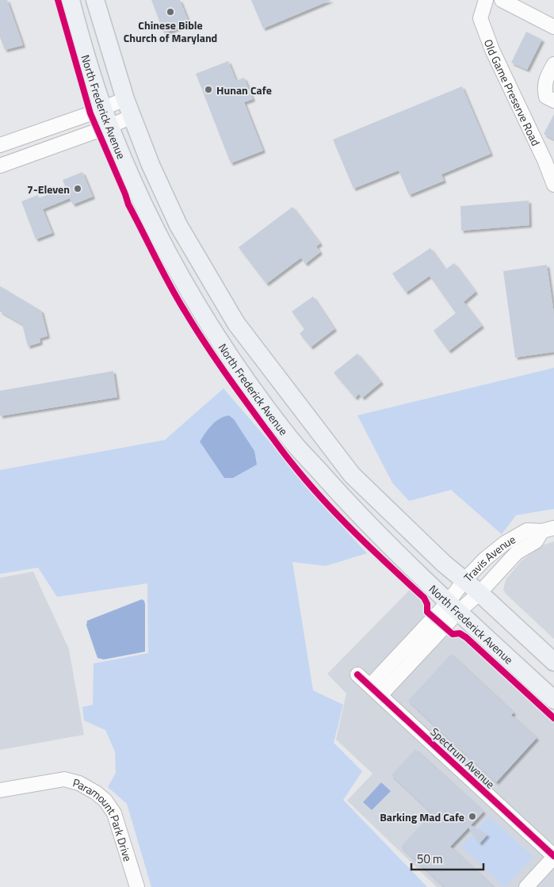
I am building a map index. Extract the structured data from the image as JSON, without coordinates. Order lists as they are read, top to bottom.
{
  "streets": {
    "main road": ["North Frederick Avenue"],
    "street": [
      "Old Game Preserve Road",
      "Travis Avenue",
      "Spectrum Avenue",
      "Paramount Park Drive"
    ]
  },
  "crossings": [
    ["North Frederick Avenue", "Travis Avenue"]
  ],
  "places": [
    "Chinese Bible Church of Maryland",
    "Hunan Cafe",
    "7-Eleven",
    "Barking Mad Cafe"
  ],
  "scale_bar": "50 m"
}
